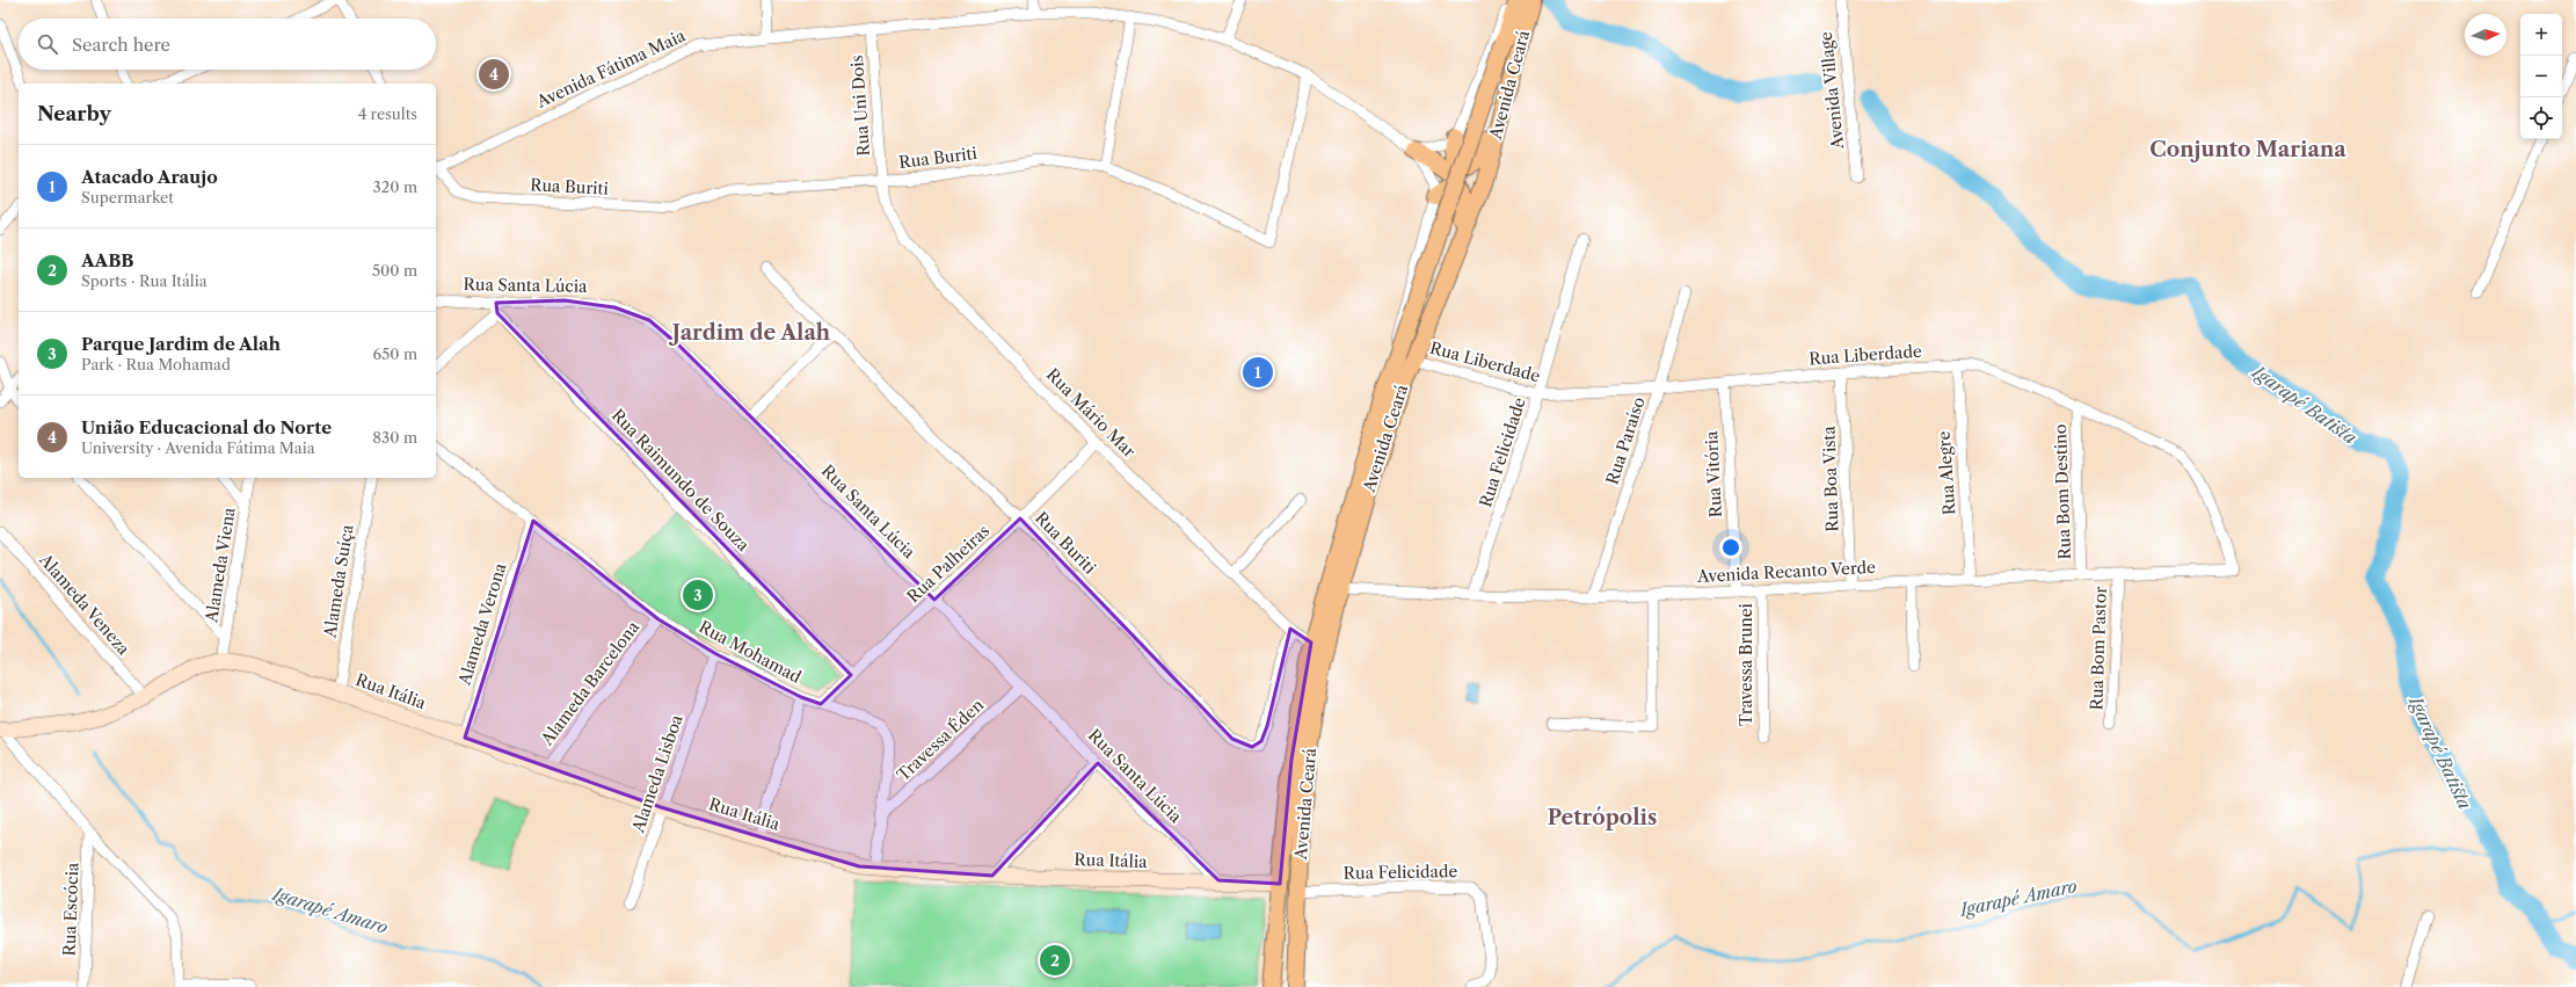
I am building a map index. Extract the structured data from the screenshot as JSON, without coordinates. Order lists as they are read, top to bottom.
{
  "streets": {
    "main road": ["Avenida Ceará"],
    "street": [
      "Avenida Fátima Maia",
      "Avenida Village",
      "Rua Uni Dois",
      "Rua Buriti",
      "Rua Santa Lúcia",
      "Rua Liberdade",
      "Rua Mário Mar",
      "Rua Paraíso",
      "Rua Felicidade",
      "Rua Alegre",
      "Rua Vitória",
      "Rua Boa Vista",
      "Rua Raimundo de Souza",
      "Rua Bom Destino",
      "Rua Palheiras",
      "Alameda Viena",
      "Avenida Recanto Verde",
      "Alameda Suíça",
      "Alameda Veneza",
      "Alameda Verona",
      "Rua Bom Pastor",
      "Rua Mohamad",
      "Travessa Brunei",
      "Alameda Barcelona",
      "Rua Itália",
      "Travessa Éden",
      "Alameda Lisboa",
      "Rua Escócia"
    ]
  },
  "crossings": [
    ["Avenida Fátima Maia", "Rua Uni Dois"],
    ["Avenida Fátima Maia", "Rua Buriti"],
    ["Avenida Ceará", "Rua Liberdade"],
    ["Avenida Ceará", "Rua Mário Mar"],
    ["Avenida Ceará", "Rua Felicidade"],
    ["Avenida Ceará", "Avenida Recanto Verde"],
    ["Avenida Ceará", "Rua Itália"],
    ["Rua Uni Dois", "Rua Buriti"],
    ["Rua Uni Dois", "Rua Mário Mar"],
    ["Rua Buriti", "Rua Mário Mar"],
    ["Rua Buriti", "Rua Palheiras"],
    ["Rua Santa Lúcia", "Rua Raimundo de Souza"],
    ["Rua Santa Lúcia", "Rua Palheiras"],
    ["Rua Santa Lúcia", "Rua Itália"],
    ["Rua Santa Lúcia", "Travessa Éden"],
    ["Rua Liberdade", "Rua Paraíso"],
    ["Rua Liberdade", "Rua Felicidade"],
    ["Rua Liberdade", "Rua Alegre"],
    ["Rua Liberdade", "Rua Vitória"],
    ["Rua Liberdade", "Rua Boa Vista"],
    ["Rua Liberdade", "Rua Bom Destino"],
    ["Rua Liberdade", "Avenida Recanto Verde"],
    ["Rua Mário Mar", "Rua Palheiras"],
    ["Rua Paraíso", "Avenida Recanto Verde"],
    ["Rua Felicidade", "Avenida Recanto Verde"],
    ["Rua Alegre", "Avenida Recanto Verde"],
    ["Rua Vitória", "Avenida Recanto Verde"],
    ["Rua Boa Vista", "Avenida Recanto Verde"],
    ["Rua Raimundo de Souza", "Rua Palheiras"],
    ["Rua Bom Destino", "Avenida Recanto Verde"],
    ["Rua Palheiras", "Rua Mohamad"],
    ["Alameda Viena", "Rua Itália"],
    ["Avenida Recanto Verde", "Rua Bom Pastor"],
    ["Avenida Recanto Verde", "Travessa Brunei"],
    ["Alameda Suíça", "Rua Itália"],
    ["Alameda Verona", "Rua Mohamad"],
    ["Alameda Verona", "Rua Itália"],
    ["Rua Mohamad", "Alameda Barcelona"],
    ["Rua Mohamad", "Rua Itália"],
    ["Rua Mohamad", "Travessa Éden"],
    ["Rua Mohamad", "Alameda Lisboa"],
    ["Alameda Barcelona", "Rua Itália"],
    ["Rua Itália", "Alameda Lisboa"]
  ],
  "districts": ["Conjunto Mariana", "Jardim de Alah", "Petrópolis"],
  "water": ["Igarapé Batista", "Igarapé Amaro"],
  "north": "right",
  "page": {
    "map_buttons": ["+", "−"],
    "search": "Search here",
    "pins": [
      "4",
      "1",
      "3",
      "2"
    ],
    "heading": ["Nearby", "4 results"],
    "list": [
      {
        "mark": "1",
        "name": "Atacado Araujo",
        "note": "Supermarket",
        "value": "320 m"
      },
      {
        "mark": "2",
        "name": "AABB",
        "note": "Sports · Rua Itália",
        "value": "500 m"
      },
      {
        "mark": "3",
        "name": "Parque Jardim de Alah",
        "note": "Park · Rua Mohamad",
        "value": "650 m"
      },
      {
        "mark": "4",
        "name": "União Educacional do Norte",
        "note": "University · Avenida Fátima Maia",
        "value": "830 m"
      }
    ]
  }
}
